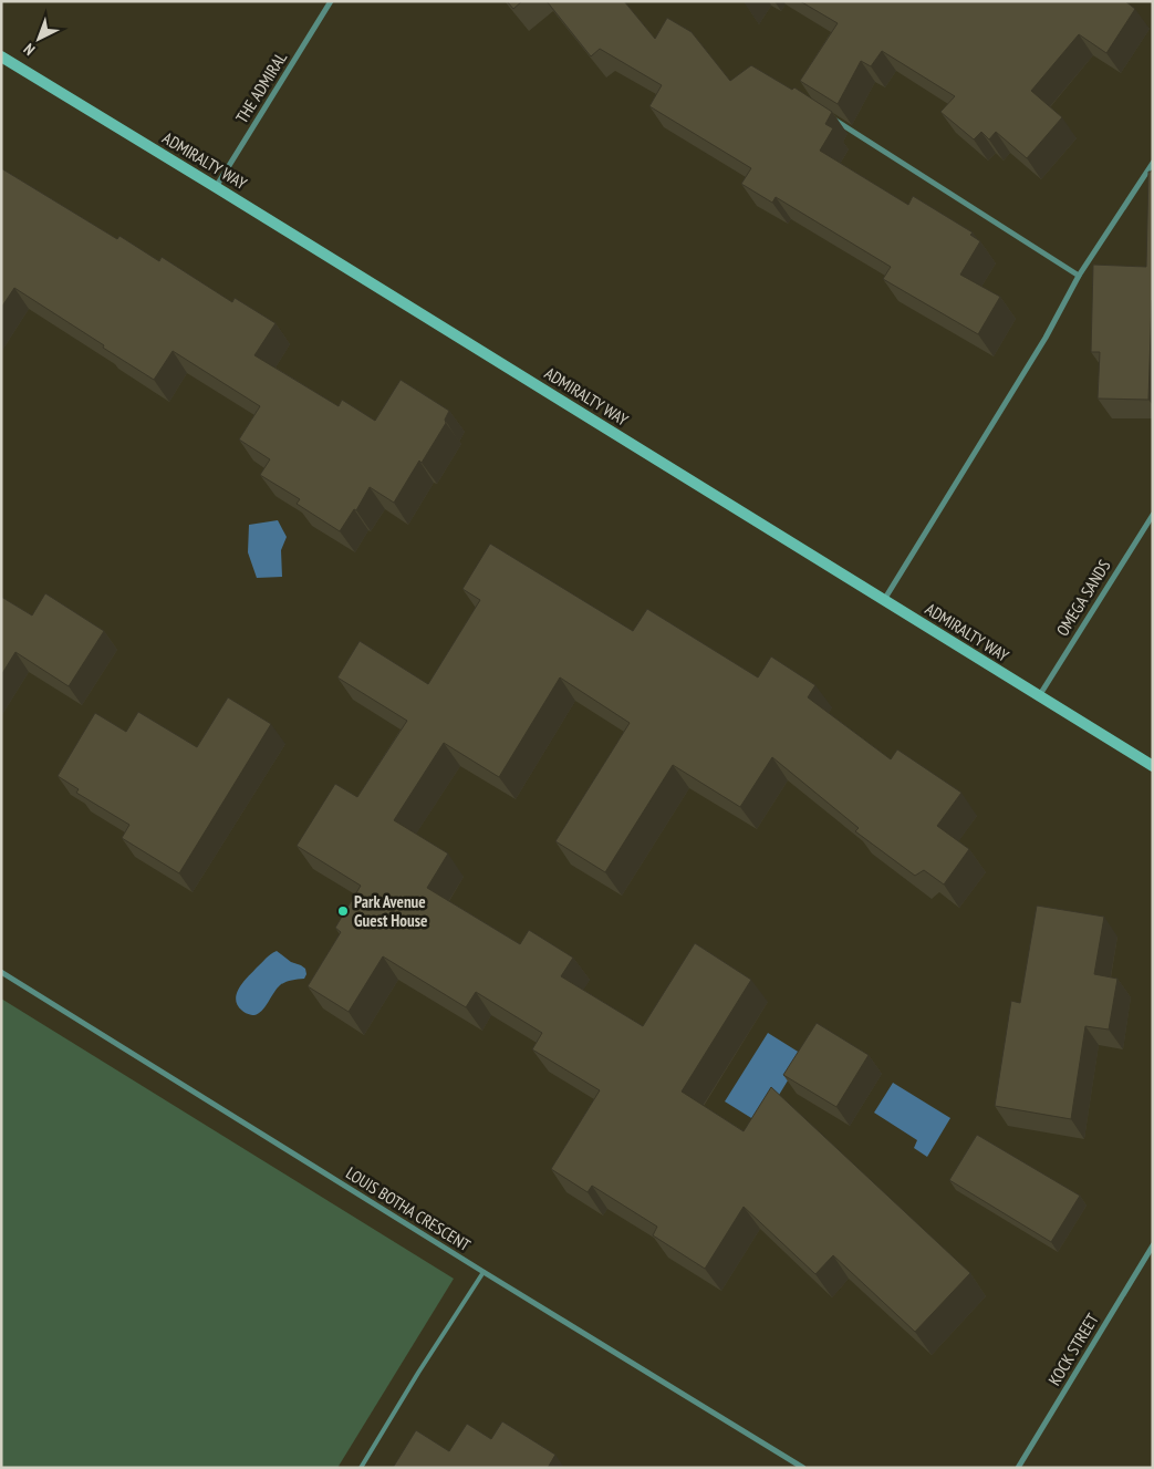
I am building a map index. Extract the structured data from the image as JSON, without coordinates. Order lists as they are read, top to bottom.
{
  "streets": {
    "main road": ["ADMIRALTY WAY"],
    "street": [
      "THE ADMIRAL",
      "OMEGA SANDS",
      "LOUIS BOTHA CRESCENT",
      "KOCK STREET"
    ]
  },
  "crossings": [
    ["THE ADMIRAL", "ADMIRALTY WAY"],
    ["ADMIRALTY WAY", "OMEGA SANDS"]
  ],
  "places": ["Park Avenue Guest House"],
  "north": "bottom left"
}
